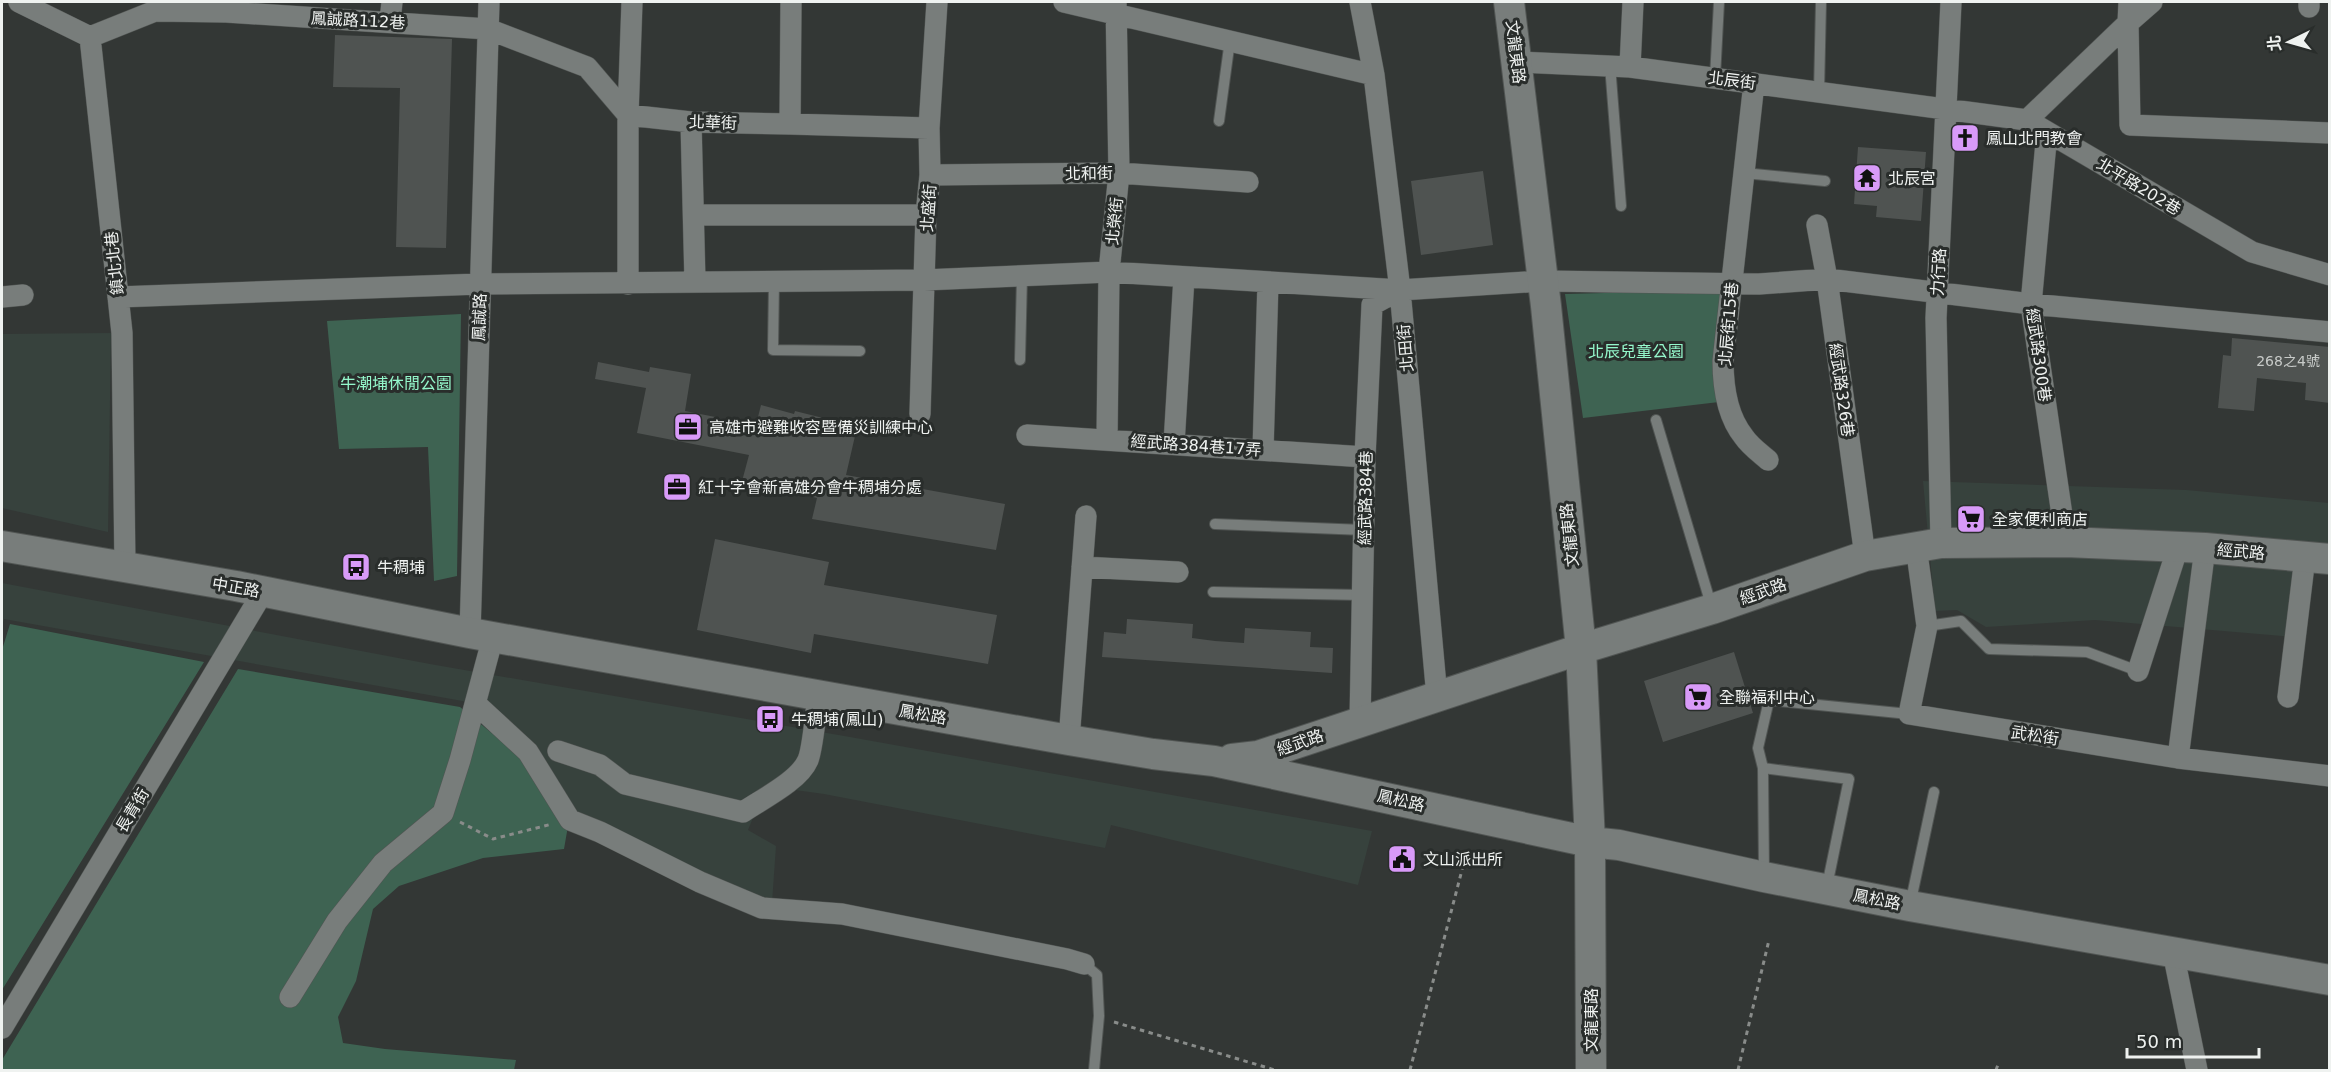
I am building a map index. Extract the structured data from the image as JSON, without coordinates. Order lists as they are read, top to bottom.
{
  "streets": {
    "main road": [
      "文龍東路",
      "經武路",
      "中正路",
      "鳳松路"
    ],
    "street": [
      "鳳誠路112巷",
      "北辰街",
      "北華街",
      "北和街",
      "北平路202巷",
      "北盛街",
      "北榮街",
      "鎮北北巷",
      "力行路",
      "鳳誠路",
      "北辰街15巷",
      "北田街",
      "經武路300巷",
      "經武路326巷",
      "經武路384巷17弄",
      "經武路384巷",
      "武松街",
      "長青街"
    ]
  },
  "crossings": [
    ["鳳誠路112巷", "北華街"],
    ["鳳誠路112巷", "鎮北北巷"],
    ["鳳誠路112巷", "鳳誠路"],
    ["文龍東路", "北辰街"],
    ["文龍東路", "經武路"],
    ["文龍東路", "鳳松路"],
    ["北辰街", "北平路202巷"],
    ["北辰街", "力行路"],
    ["北辰街", "北辰街15巷"],
    ["北華街", "北盛街"],
    ["北和街", "北盛街"],
    ["北和街", "北榮街"],
    ["北平路202巷", "力行路"],
    ["北平路202巷", "經武路300巷"],
    ["北榮街", "經武路384巷17弄"],
    ["鎮北北巷", "中正路"],
    ["力行路", "經武路"],
    ["鳳誠路", "中正路"],
    ["鳳誠路", "鳳松路"],
    ["北田街", "經武路384巷"],
    ["北田街", "經武路"],
    ["經武路300巷", "經武路"],
    ["經武路326巷", "經武路"],
    ["經武路384巷17弄", "經武路384巷"],
    ["經武路384巷", "經武路"],
    ["經武路", "鳳松路"],
    ["中正路", "鳳松路"],
    ["中正路", "長青街"]
  ],
  "parks": ["北辰兒童公園", "牛潮埔休閒公園"],
  "places": {
    "church": ["鳳山北門教會"],
    "temple": ["北辰宮"],
    "office": ["高雄市避難收容暨備災訓練中心", "紅十字會新高雄分會牛稠埔分處"],
    "supermarket": ["全家便利商店", "全聯福利中心"],
    "bus stop": ["牛稠埔", "牛稠埔(鳳山)"],
    "public building": ["文山派出所"]
  },
  "house_numbers": ["268之4號"],
  "scale_bar": "50 m",
  "north": "left"
}
